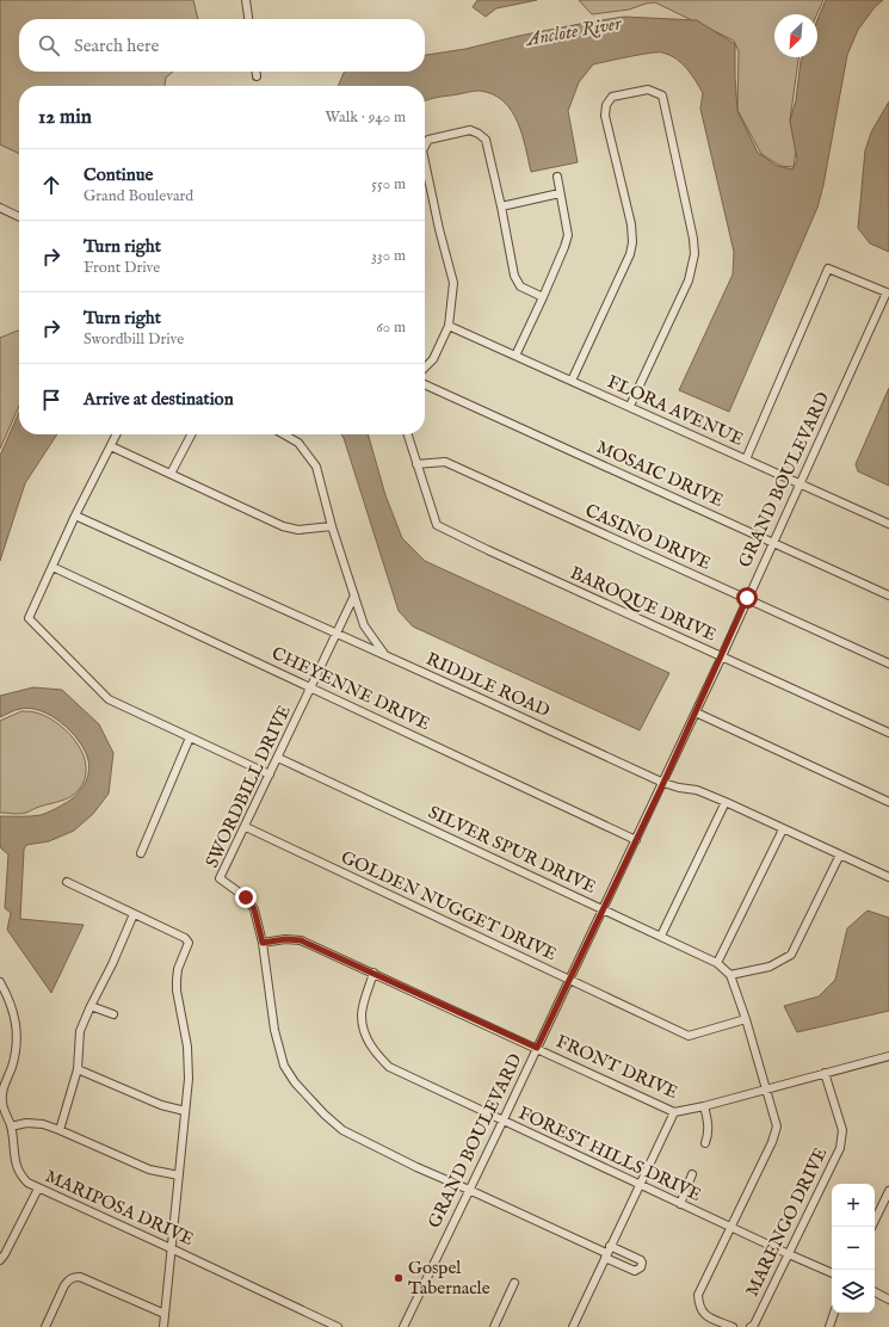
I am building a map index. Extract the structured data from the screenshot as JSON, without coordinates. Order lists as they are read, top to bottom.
{
  "streets": {
    "street": [
      "FLORA AVENUE",
      "MOSAIC DRIVE",
      "GRAND BOULEVARD",
      "CASINO DRIVE",
      "BAROQUE DRIVE",
      "RIDDLE ROAD",
      "CHEYENNE DRIVE",
      "SWORDBILL DRIVE",
      "SILVER SPUR DRIVE",
      "GOLDEN NUGGET DRIVE",
      "FRONT DRIVE",
      "FOREST HILLS DRIVE",
      "MARIPOSA DRIVE",
      "MARENGO DRIVE"
    ]
  },
  "crossings": [
    ["FLORA AVENUE", "GRAND BOULEVARD"],
    ["MOSAIC DRIVE", "GRAND BOULEVARD"],
    ["GRAND BOULEVARD", "CASINO DRIVE"],
    ["GRAND BOULEVARD", "BAROQUE DRIVE"],
    ["GRAND BOULEVARD", "RIDDLE ROAD"],
    ["GRAND BOULEVARD", "CHEYENNE DRIVE"],
    ["GRAND BOULEVARD", "SILVER SPUR DRIVE"],
    ["GRAND BOULEVARD", "GOLDEN NUGGET DRIVE"],
    ["GRAND BOULEVARD", "FRONT DRIVE"],
    ["GRAND BOULEVARD", "FOREST HILLS DRIVE"],
    ["CASINO DRIVE", "BAROQUE DRIVE"],
    ["RIDDLE ROAD", "SWORDBILL DRIVE"],
    ["CHEYENNE DRIVE", "SWORDBILL DRIVE"],
    ["SWORDBILL DRIVE", "SILVER SPUR DRIVE"],
    ["SWORDBILL DRIVE", "GOLDEN NUGGET DRIVE"],
    ["SWORDBILL DRIVE", "FRONT DRIVE"],
    ["FRONT DRIVE", "FOREST HILLS DRIVE"],
    ["FRONT DRIVE", "MARENGO DRIVE"],
    ["FOREST HILLS DRIVE", "MARENGO DRIVE"]
  ],
  "water": ["Anclote River"],
  "places": ["Gospel Tabernacle"],
  "north": "bottom left",
  "page": {
    "search": "Search here",
    "heading": ["12 min", "Walk · 940 m"],
    "list": [
      ["Continue", "Grand Boulevard", "550 m"],
      ["Turn right", "Front Drive", "330 m"],
      ["Turn right", "Swordbill Drive", "60 m"],
      "Arrive at destination"
    ],
    "map_buttons": ["+", "−"]
  }
}
